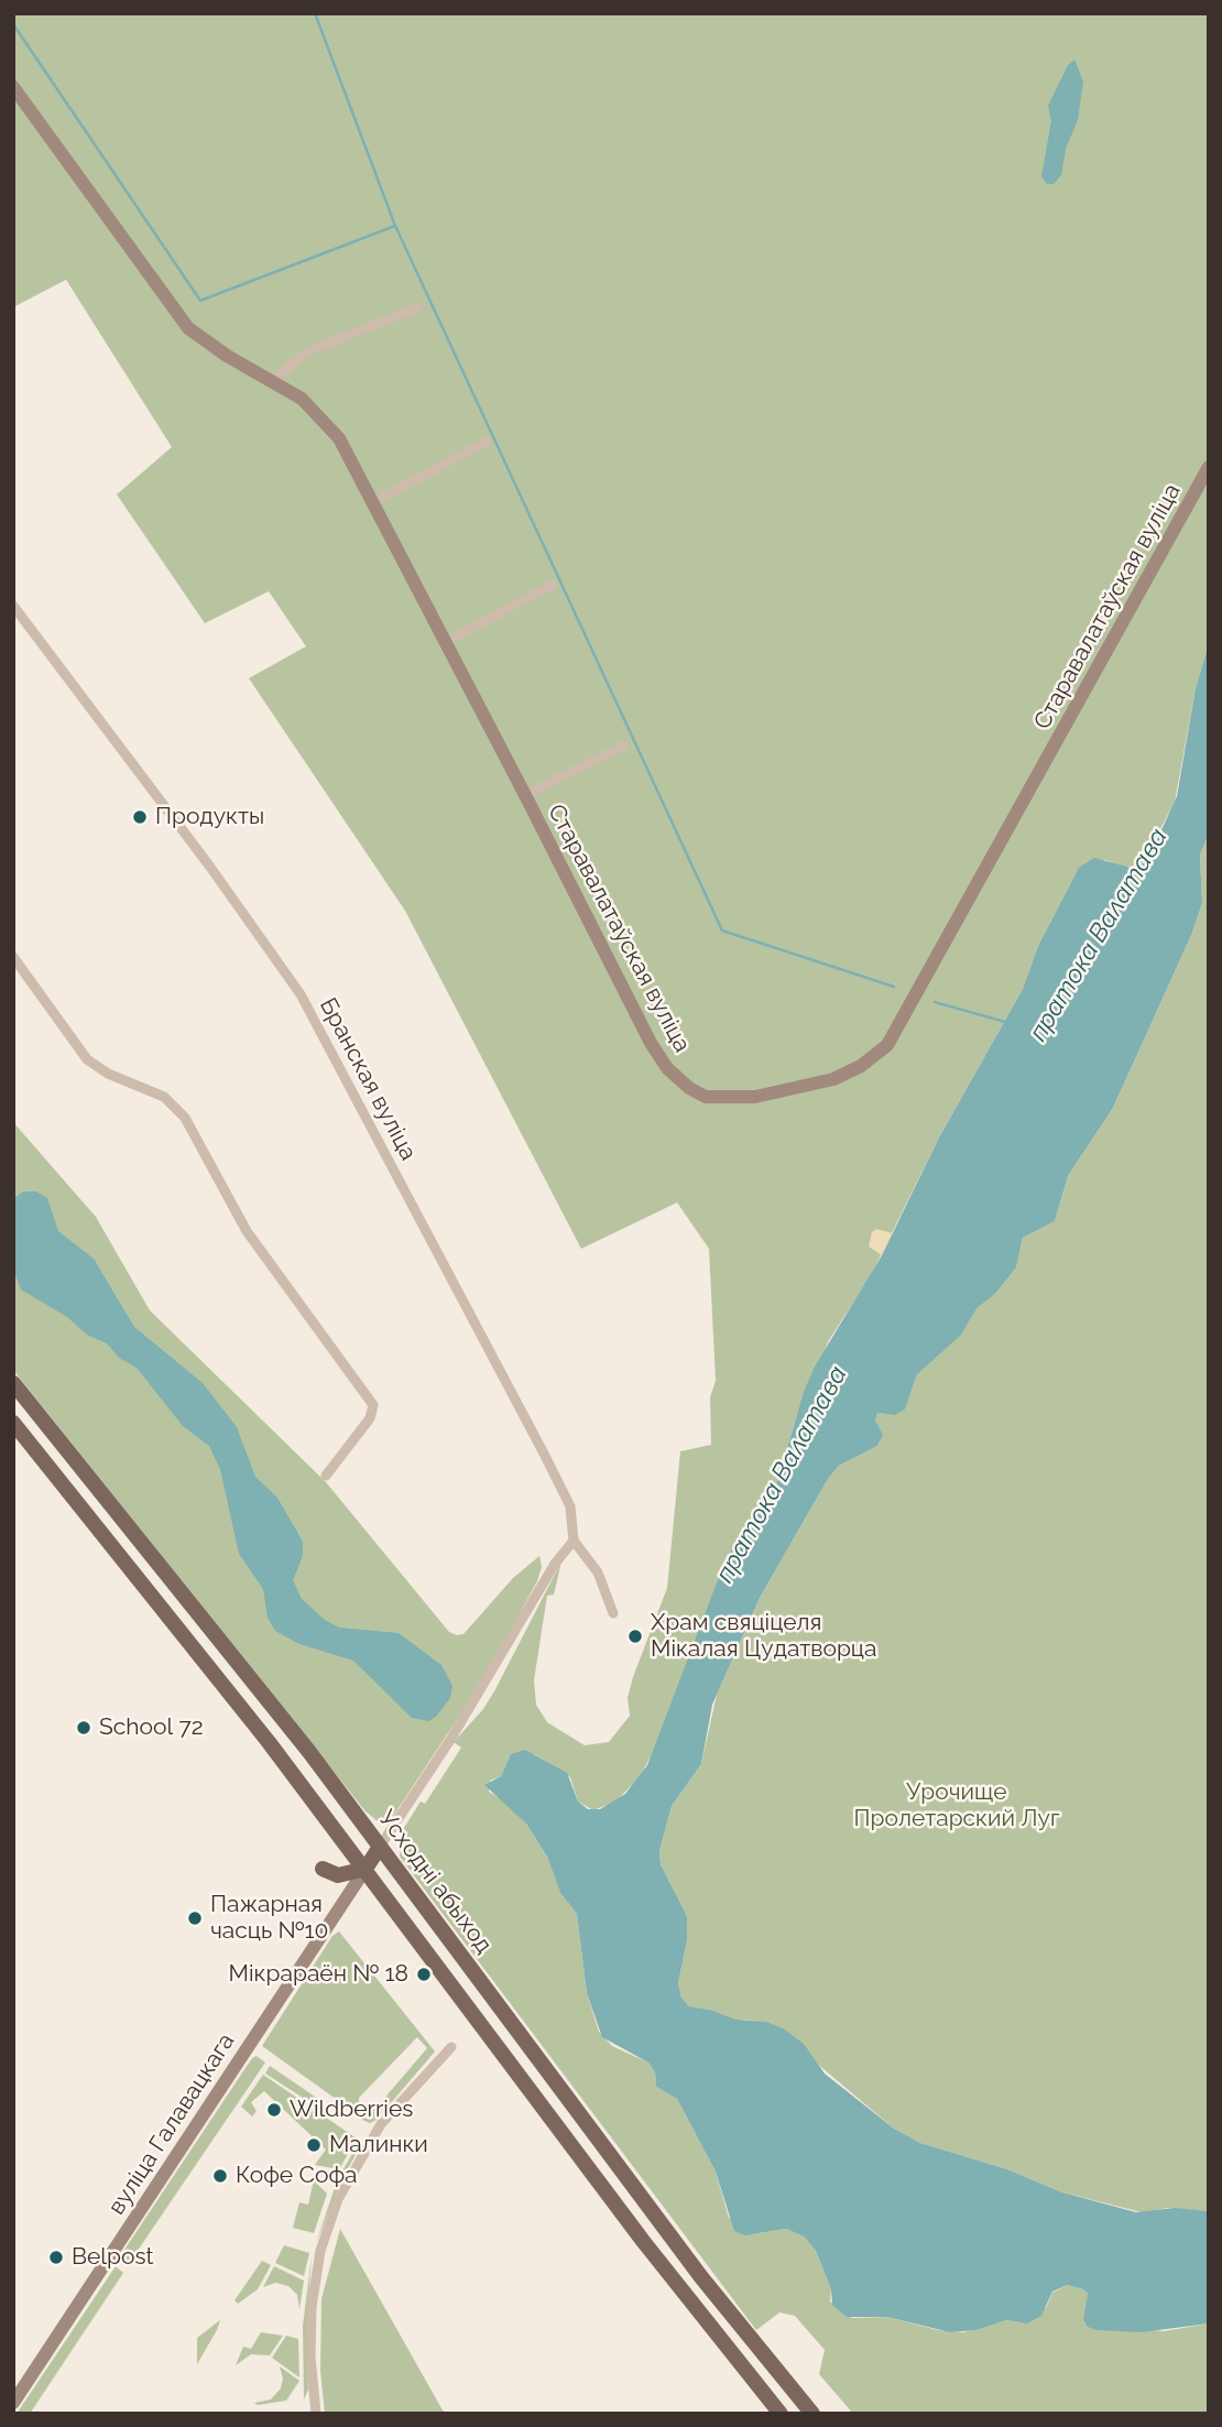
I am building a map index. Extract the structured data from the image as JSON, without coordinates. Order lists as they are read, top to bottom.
{
  "streets": {
    "main road": ["Усходні абыход"],
    "street": ["Старавалатаўская вуліца", "Бранская вуліца", "вуліца Галавацкага"]
  },
  "crossings": [
    ["Усходні абыход", "вуліца Галавацкага"]
  ],
  "water": ["пратока Валатава"],
  "parks": ["Урочище Пролетарский Луг"],
  "places": [
    "Продукты",
    "Храм свяціцеля Мікалая Цудатворца",
    "School 72",
    "Пажарная часць №10",
    "Мікрараён № 18",
    "Wildberries",
    "Малинки",
    "Кофе Софа",
    "Belpost"
  ]
}
